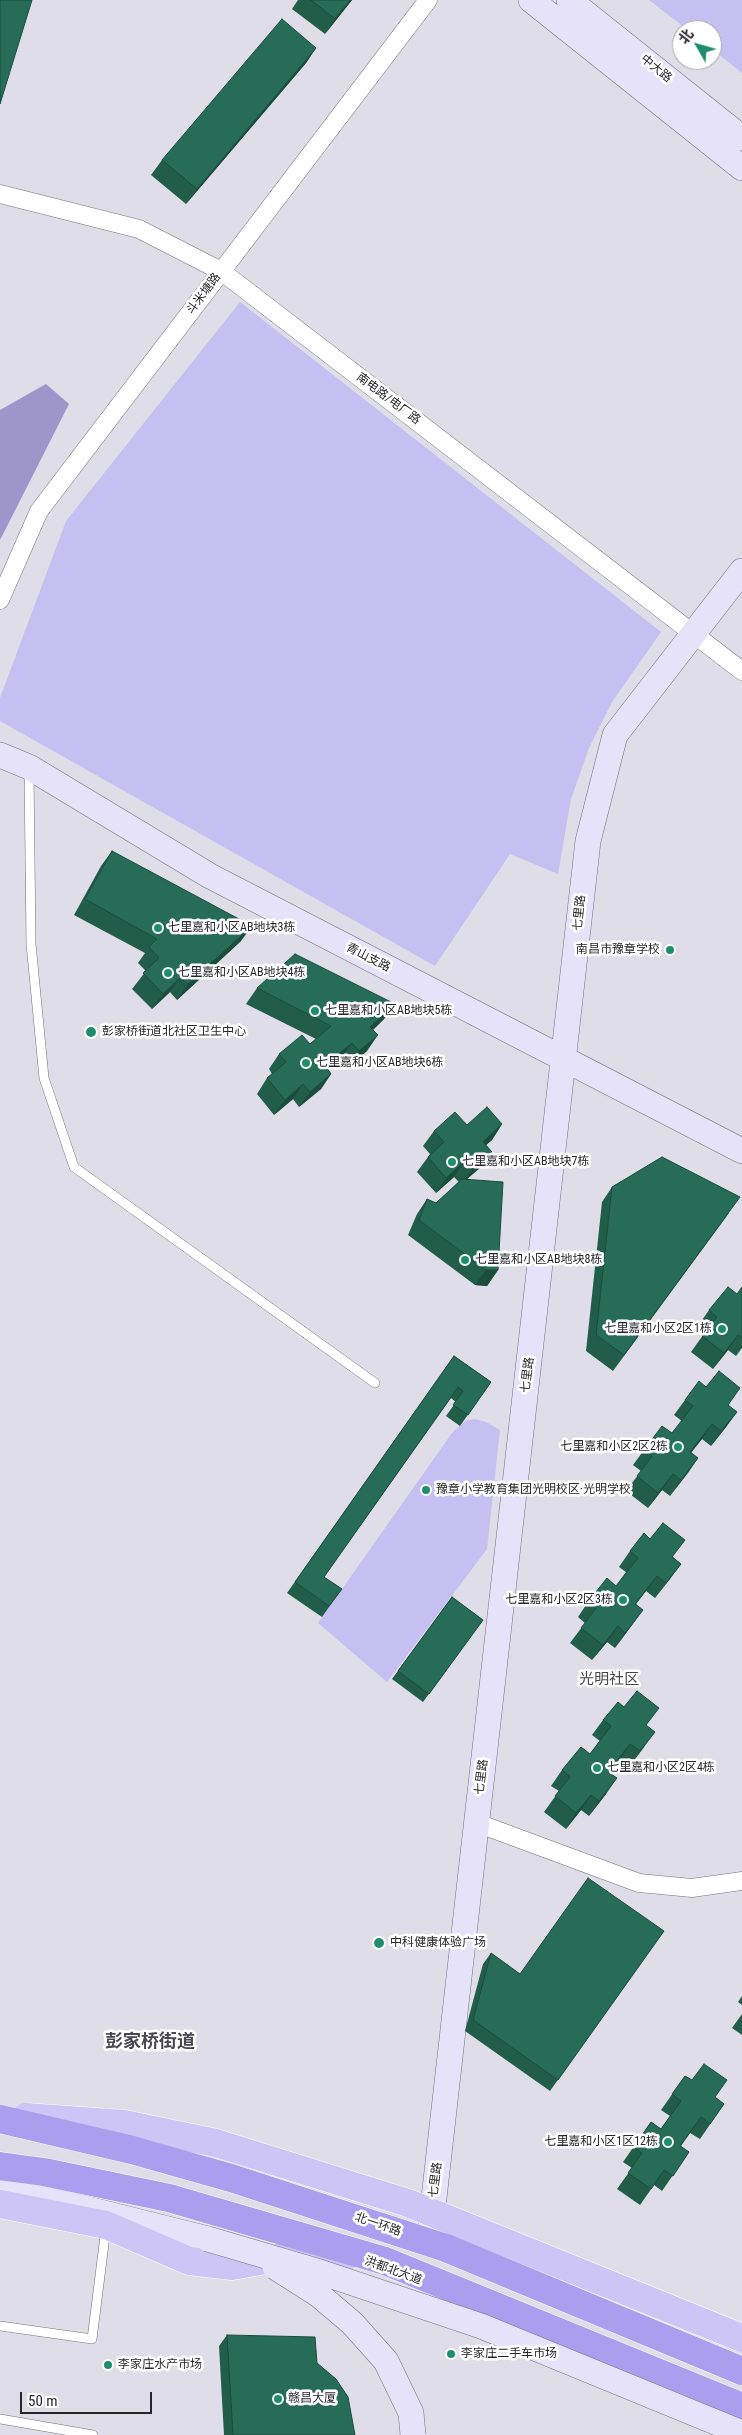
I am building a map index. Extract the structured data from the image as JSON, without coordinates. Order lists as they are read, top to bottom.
{
  "streets": {
    "highway": ["北一环路"],
    "main road": ["洪都北大道"],
    "street": [
      "中大路",
      "斗米塘路",
      "南电路/电厂路",
      "七里路",
      "青山支路"
    ]
  },
  "crossings": [
    ["斗米塘路", "南电路/电厂路"],
    ["南电路/电厂路", "七里路"],
    ["七里路", "青山支路"]
  ],
  "districts": ["光明社区", "彭家桥街道"],
  "places": [
    "七里嘉和小区AB地块3栋",
    "南昌市豫章学校",
    "七里嘉和小区AB地块4栋",
    "七里嘉和小区AB地块5栋",
    "彭家桥街道北社区卫生中心",
    "七里嘉和小区AB地块6栋",
    "七里嘉和小区AB地块7栋",
    "七里嘉和小区AB地块8栋",
    "七里嘉和小区2区1栋",
    "七里嘉和小区2区2栋",
    "豫章小学教育集团光明校区·光明学校",
    "七里嘉和小区2区3栋",
    "七里嘉和小区2区4栋",
    "中科健康体验广场",
    "七里嘉和小区1区12栋",
    "李家庄二手车市场",
    "李家庄水产市场",
    "赣昌大厦"
  ],
  "scale_bar": "50 m",
  "north": "top left"
}
